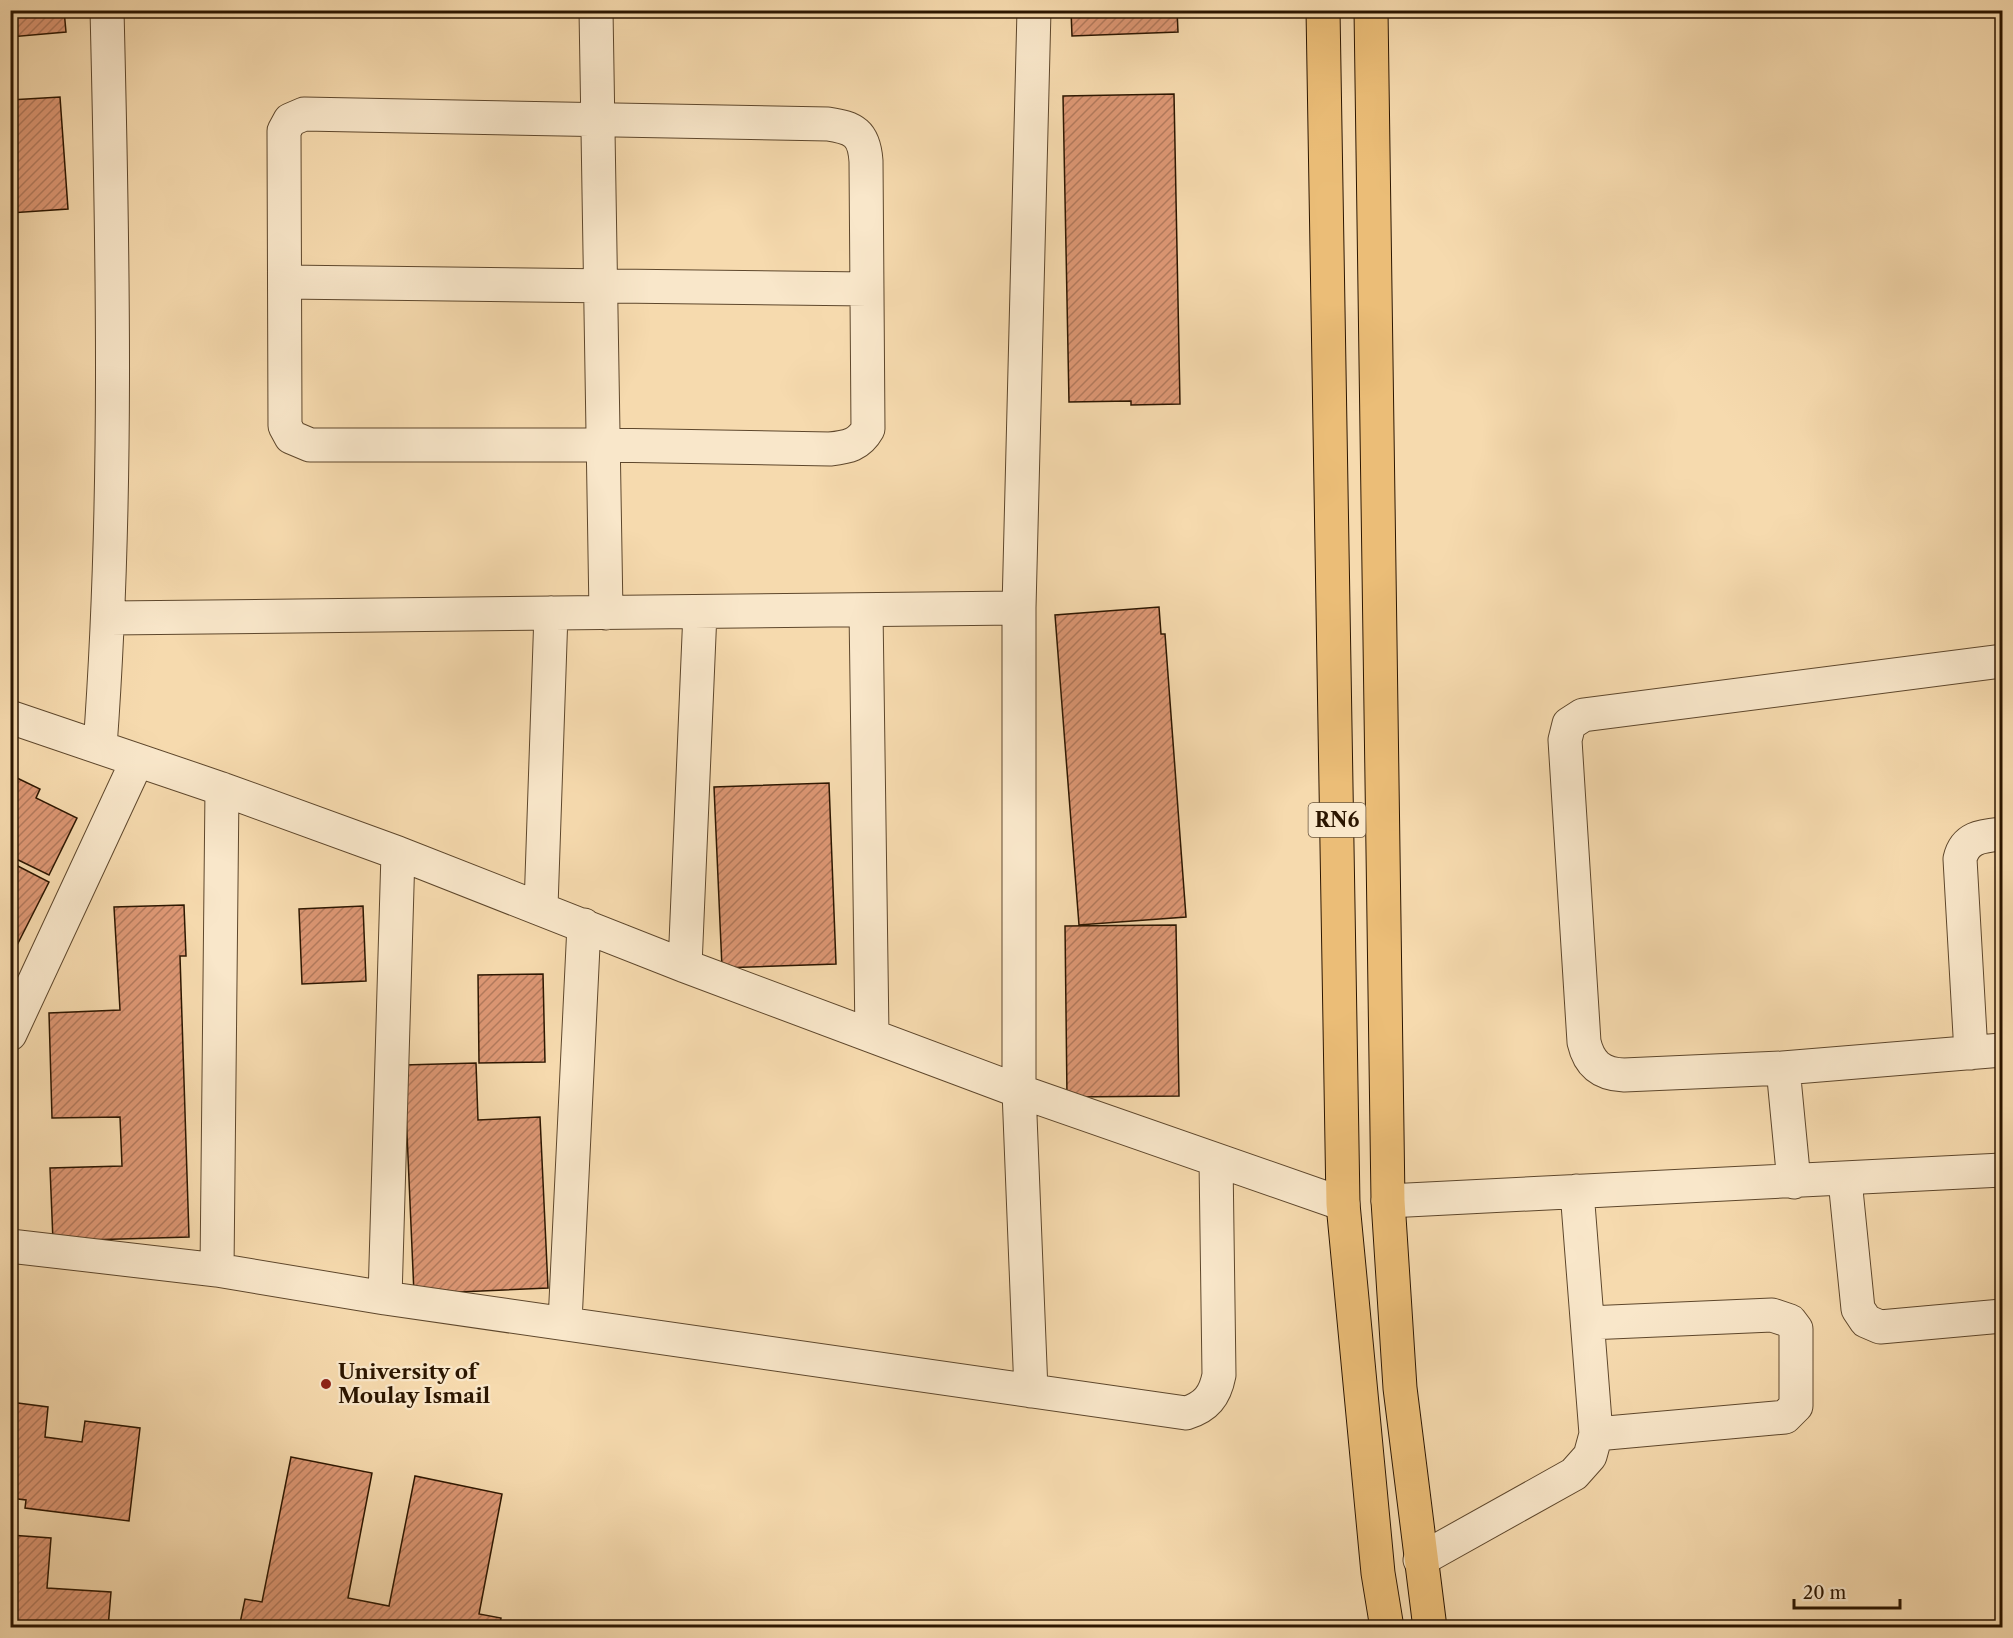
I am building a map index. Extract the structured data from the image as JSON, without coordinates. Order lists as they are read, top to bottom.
{
  "streets": {
    "highway": ["RN6"]
  },
  "places": ["University of Moulay Ismail"],
  "scale_bar": "20 m"
}
